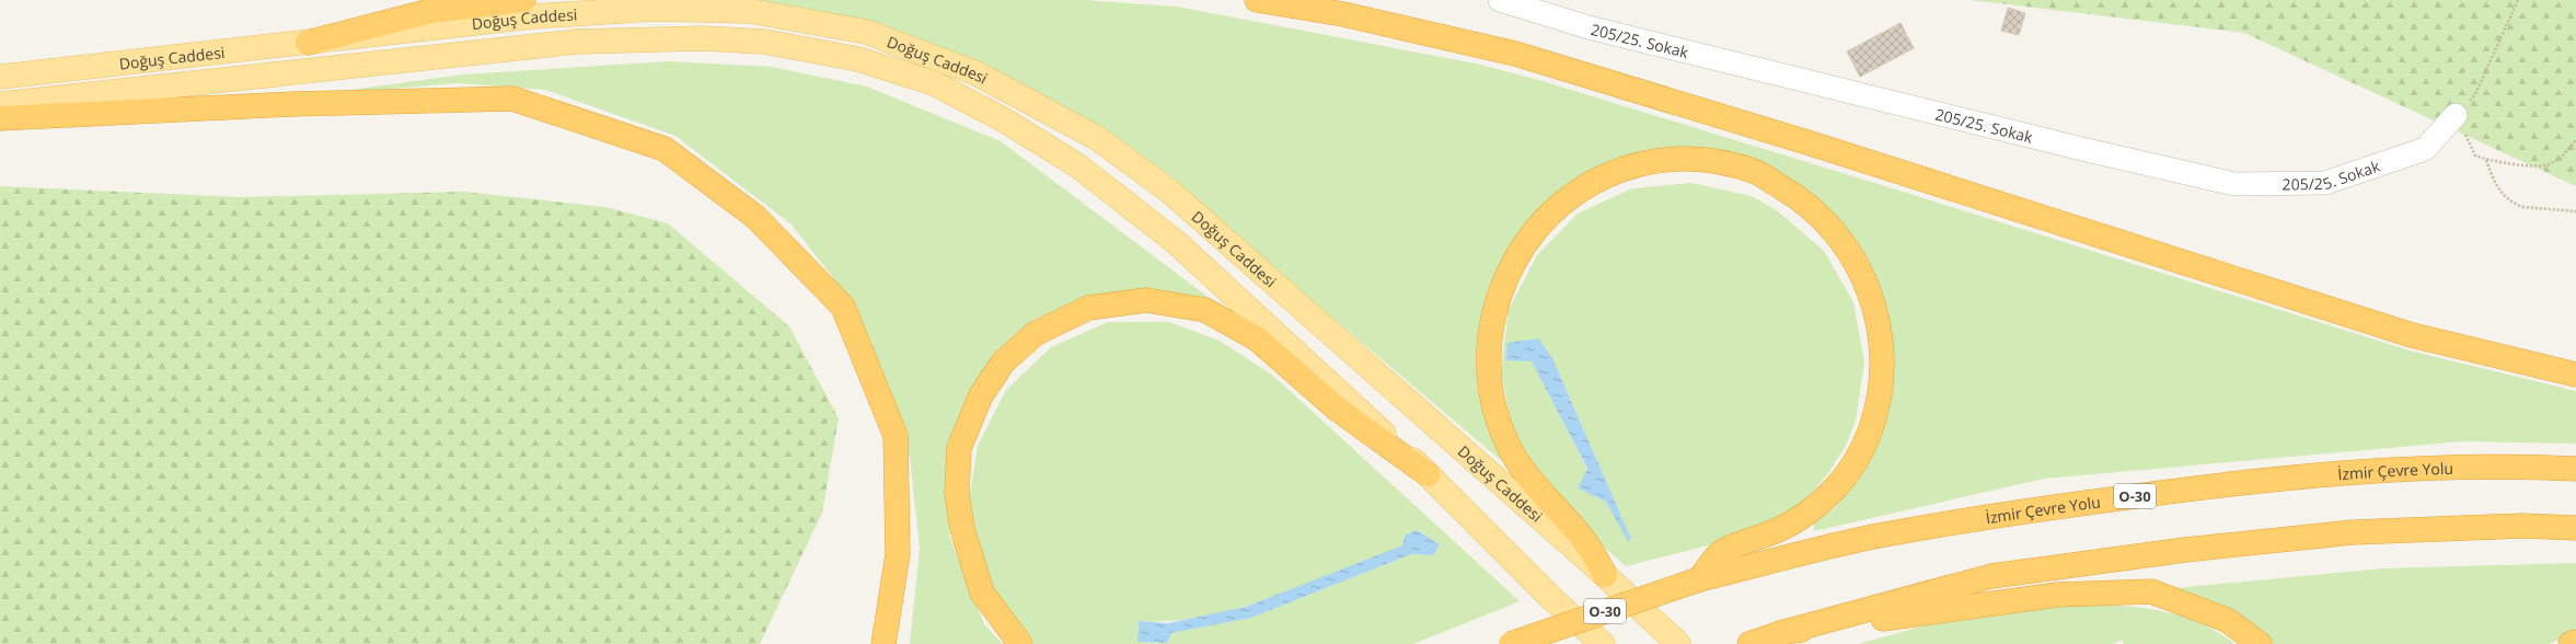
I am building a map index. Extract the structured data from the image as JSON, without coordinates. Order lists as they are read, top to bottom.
{
  "streets": {
    "highway": ["İzmir Çevre Yolu", "O-30"],
    "main road": ["Doğuş Caddesi"],
    "street": ["205/25. Sokak"]
  },
  "crossings": [
    ["İzmir Çevre Yolu", "O-30"]
  ]
}
